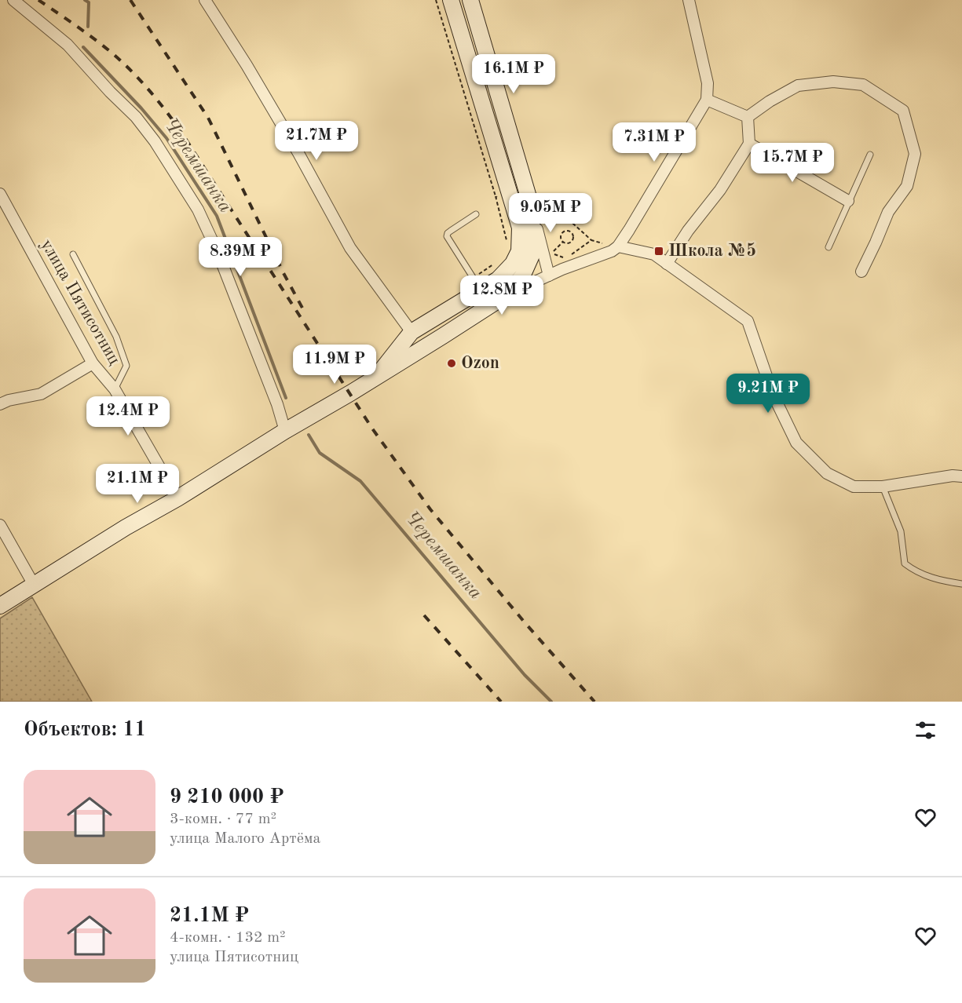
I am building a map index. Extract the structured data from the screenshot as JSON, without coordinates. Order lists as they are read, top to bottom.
{
  "streets": {
    "street": ["улица Пятисотниц"]
  },
  "water": ["Черемшанка"],
  "places": {
    "transit": ["Школа №5"],
    "other": ["Ozon"]
  },
  "page": {
    "price": [
      "16.1M ₽",
      "21.7M ₽",
      "7.31M ₽",
      "15.7M ₽",
      "9.05M ₽",
      "8.39M ₽",
      "12.8M ₽",
      "11.9M ₽",
      "9.21M ₽",
      "12.4M ₽",
      "21.1M ₽"
    ],
    "heading": "Объектов: 11",
    "list": [
      {
        "name": "9 210 000 ₽",
        "note": "3-комн. · 77 m² · улица Малого Артёма"
      },
      {
        "name": "21.1M ₽",
        "note": "4-комн. · 132 m² · улица Пятисотниц"
      }
    ]
  }
}
